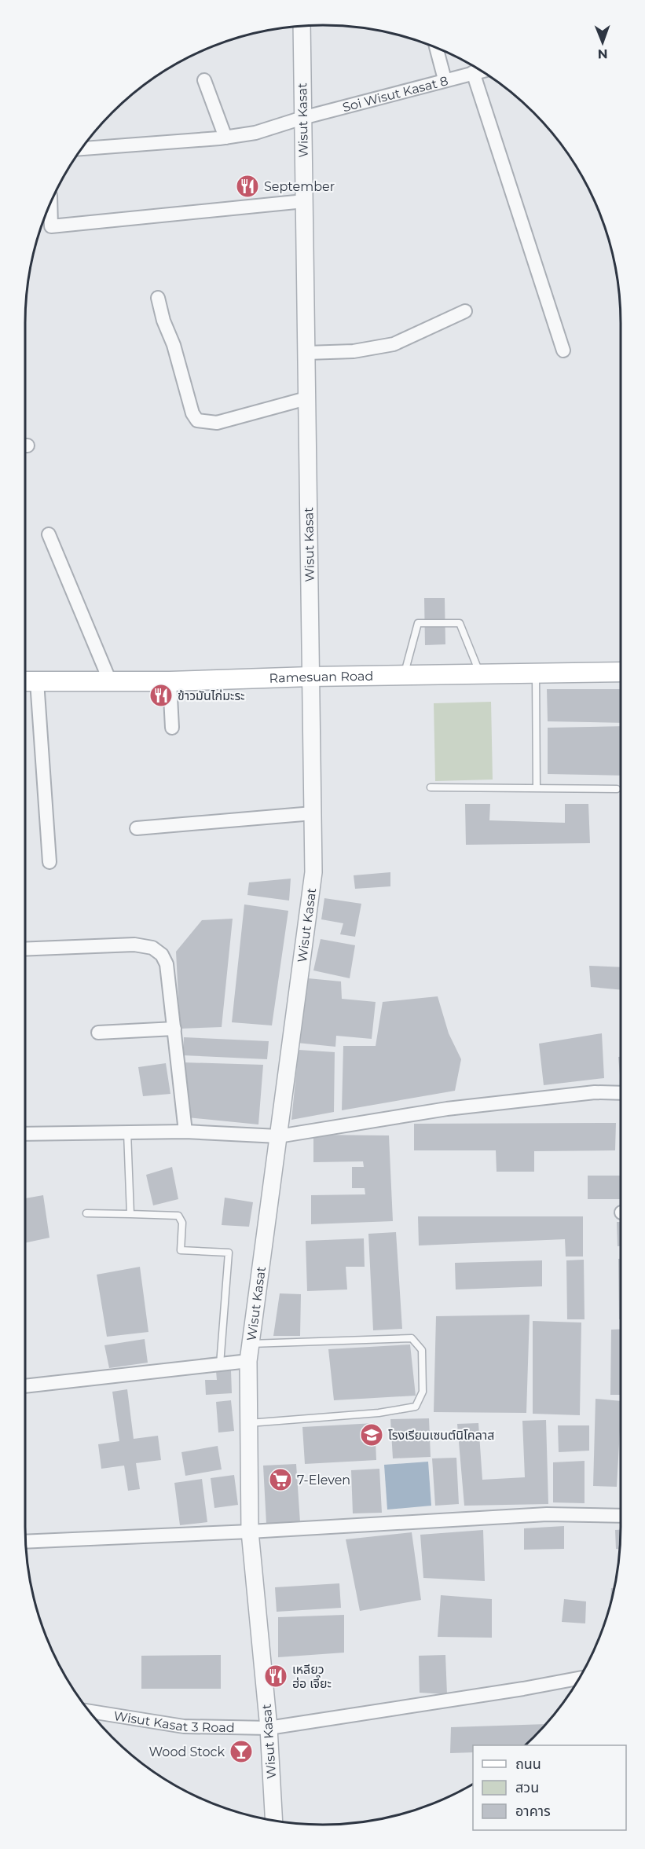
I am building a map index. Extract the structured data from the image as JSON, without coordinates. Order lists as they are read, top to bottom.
{
  "streets": {
    "main road": ["Ramesuan Road"],
    "street": ["Soi Wisut Kasat 8", "Wisut Kasat", "Wisut Kasat 3 Road"]
  },
  "crossings": [
    ["Soi Wisut Kasat 8", "Wisut Kasat"],
    ["Wisut Kasat", "Ramesuan Road"],
    ["Wisut Kasat", "Wisut Kasat 3 Road"]
  ],
  "places": {
    "restaurant": ["September", "ข้าวมันไก่มะระ", "เหลียว ฮ่อ เจี๊ยะ"],
    "school or university": ["โรงเรียนเซนต์นิโคลาส"],
    "supermarket": ["7-Eleven"],
    "bar": ["Wood Stock"]
  },
  "legend": ["ถนน", "สวน", "อาคาร"],
  "north": "bottom"
}
